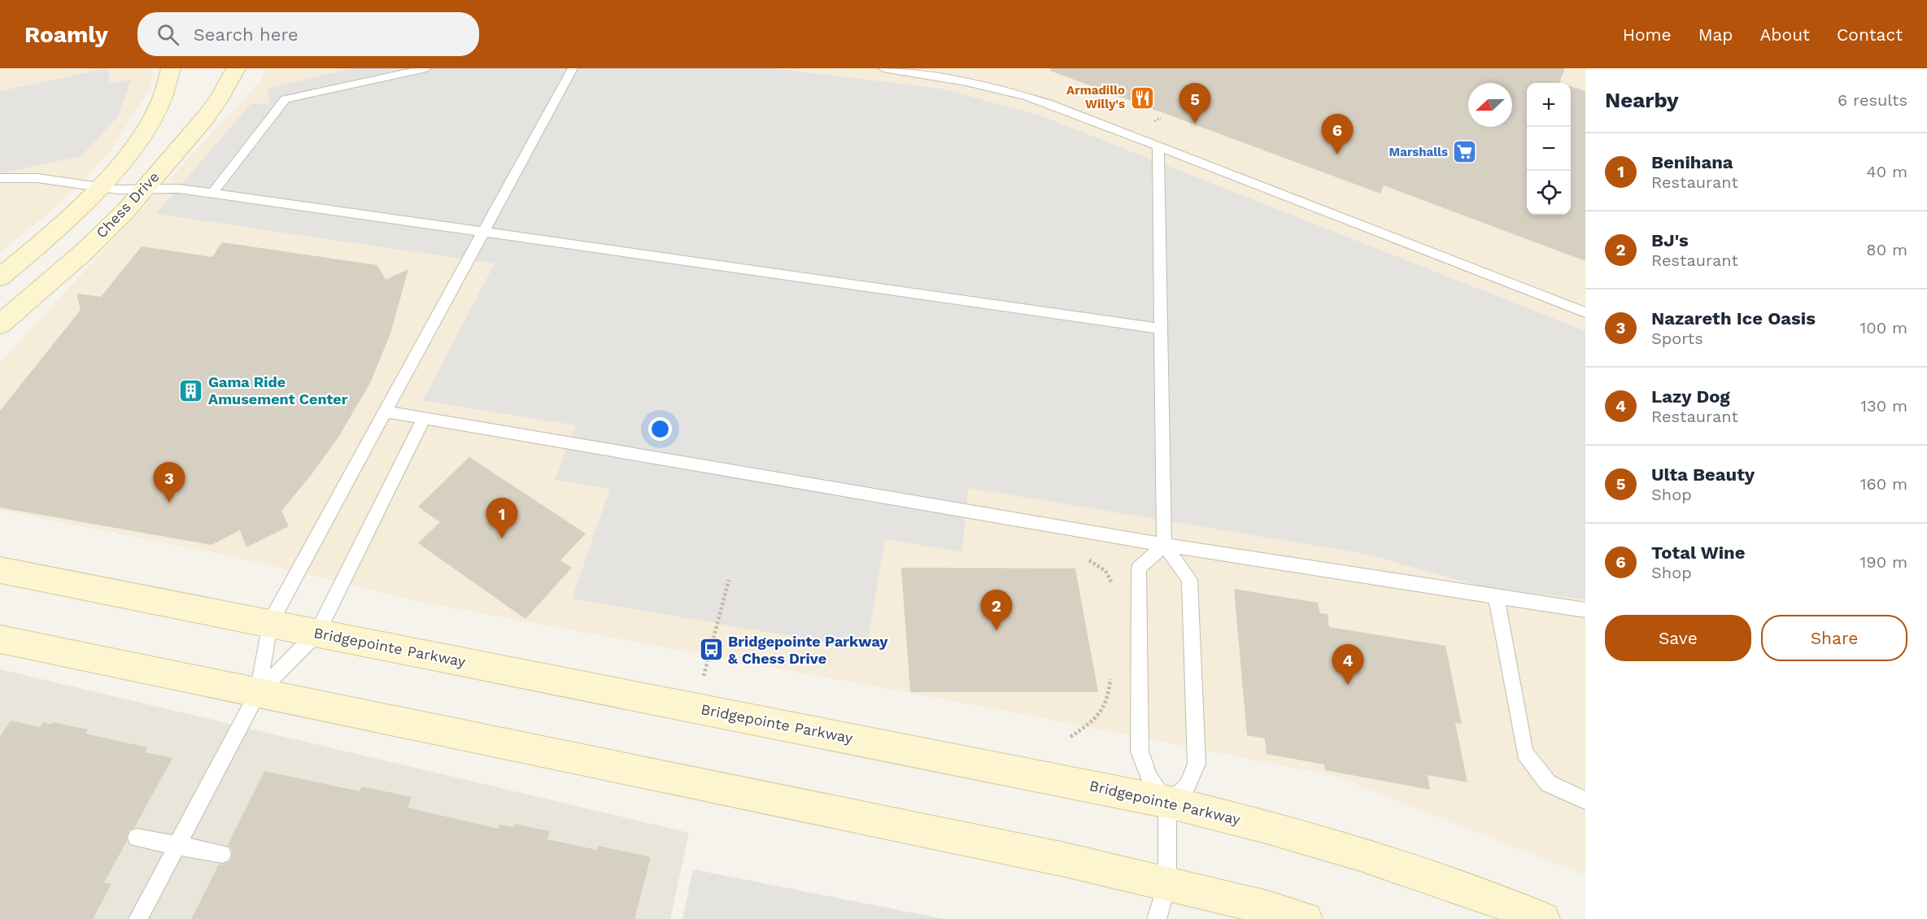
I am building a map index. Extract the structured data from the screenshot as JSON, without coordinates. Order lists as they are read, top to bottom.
{
  "streets": {
    "main road": ["Chess Drive", "Bridgepointe Parkway"]
  },
  "places": {
    "restaurant": ["Armadillo Willy's"],
    "supermarket": ["Marshalls"],
    "building": ["Gama Ride Amusement Center"],
    "bus stop": ["Bridgepointe Parkway & Chess Drive"]
  },
  "north": "left",
  "page": {
    "header": "Roamly",
    "search": "Search here",
    "nav": [
      "Home",
      "Map",
      "About",
      "Contact"
    ],
    "heading": ["Nearby", "6 results"],
    "map_buttons": ["+", "−"],
    "pins": [
      "5",
      "6",
      "3",
      "1",
      "2",
      "4"
    ],
    "list": [
      {
        "mark": "1",
        "name": "Benihana",
        "note": "Restaurant",
        "value": "40 m"
      },
      {
        "mark": "2",
        "name": "BJ's",
        "note": "Restaurant",
        "value": "80 m"
      },
      {
        "mark": "3",
        "name": "Nazareth Ice Oasis",
        "note": "Sports",
        "value": "100 m"
      },
      {
        "mark": "4",
        "name": "Lazy Dog",
        "note": "Restaurant",
        "value": "130 m"
      },
      {
        "mark": "5",
        "name": "Ulta Beauty",
        "note": "Shop",
        "value": "160 m"
      },
      {
        "mark": "6",
        "name": "Total Wine",
        "note": "Shop",
        "value": "190 m"
      }
    ],
    "buttons": ["Save", "Share"]
  }
}
